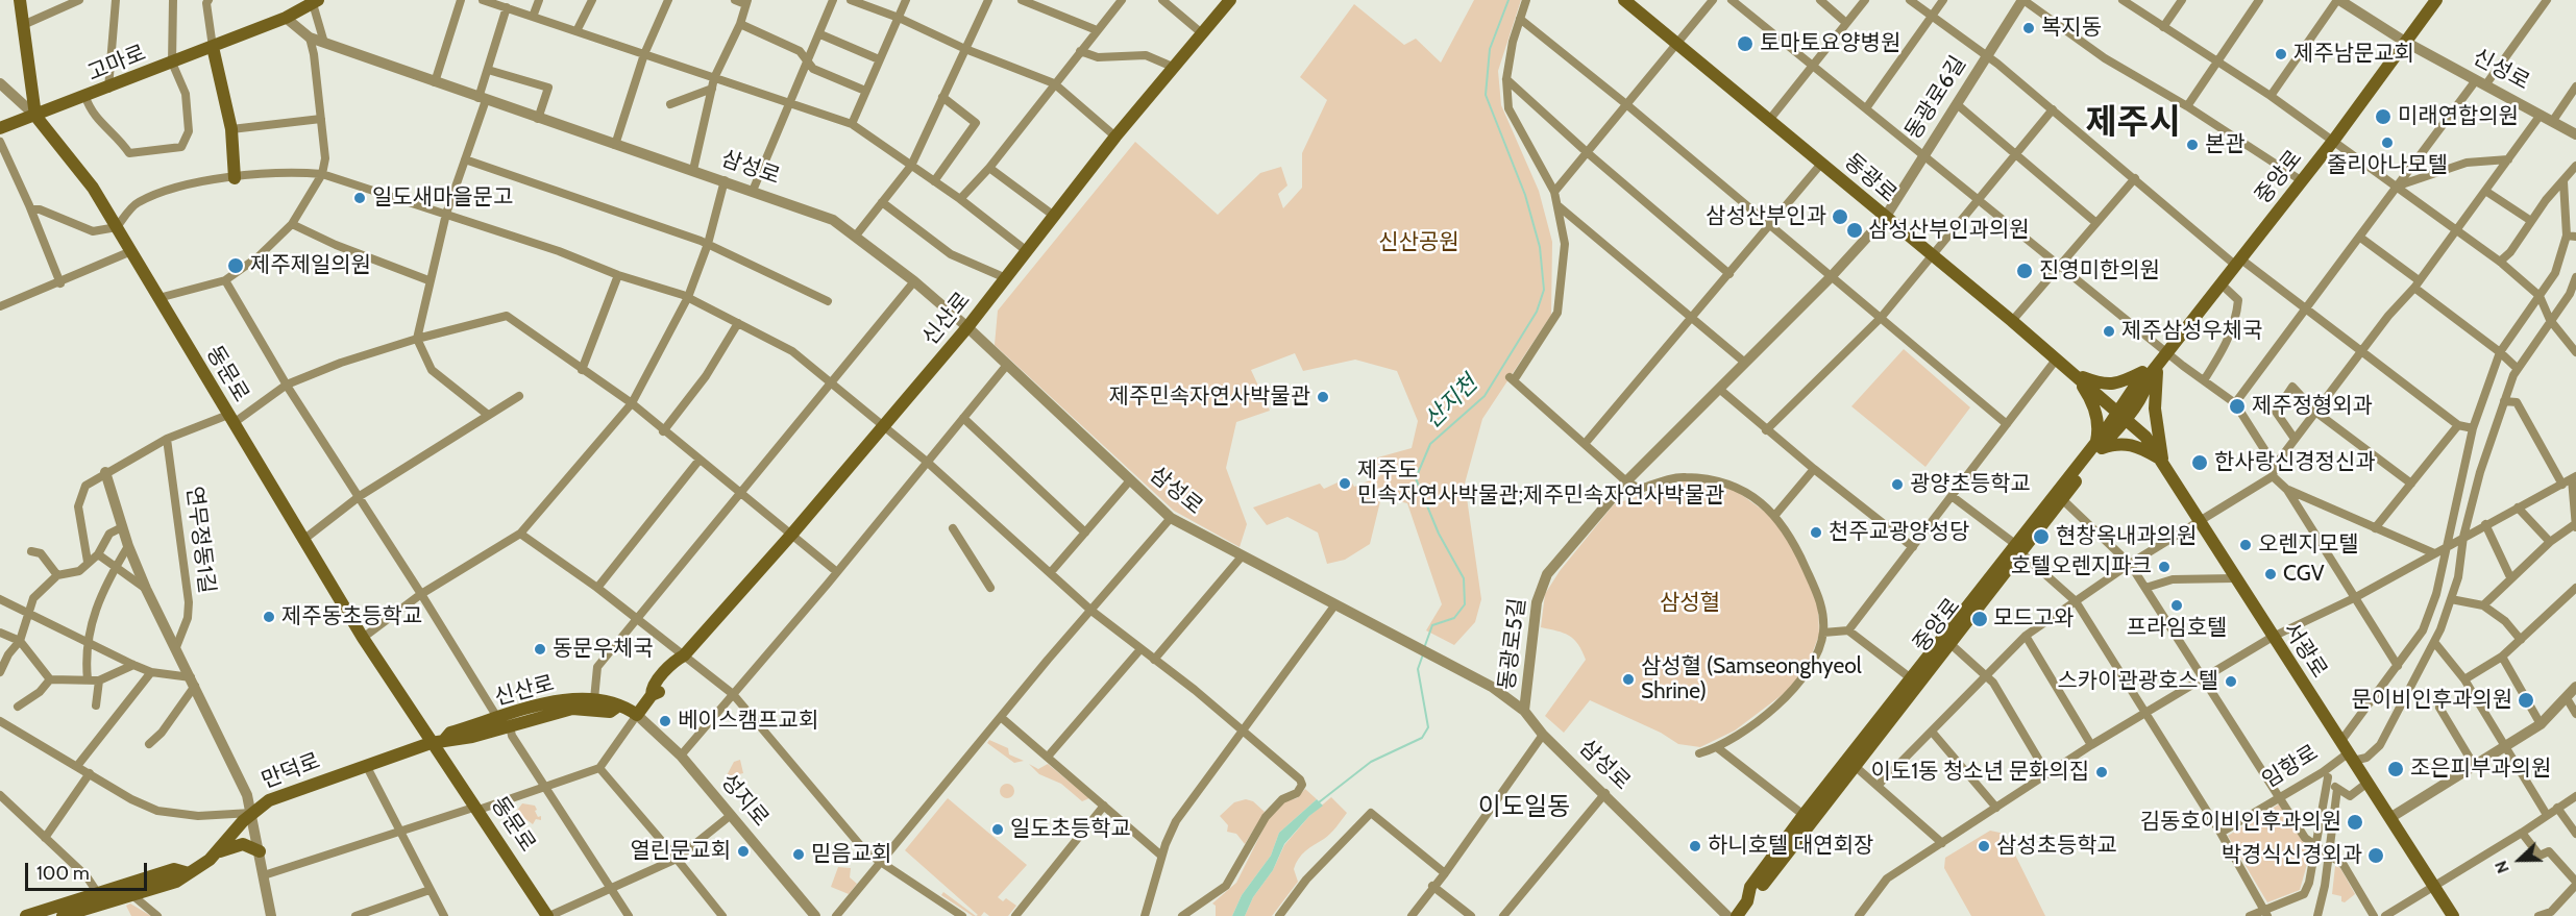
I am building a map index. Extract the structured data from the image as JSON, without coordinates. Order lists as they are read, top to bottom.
{
  "streets": {
    "main road": [
      "고마로",
      "중앙로",
      "동광로",
      "신산로",
      "동문로",
      "서광로",
      "만덕로"
    ],
    "street": [
      "신성로",
      "동광로6길",
      "삼성로",
      "연무정동1길",
      "동광로5길",
      "임항로",
      "성지로"
    ]
  },
  "crossings": [
    ["고마로", "삼성로"],
    ["고마로", "동문로"],
    ["신성로", "중앙로"],
    ["동광로6길", "동광로"],
    ["동광로6길", "동광로5길"],
    ["삼성로", "신산로"],
    ["삼성로", "동광로5길"],
    ["중앙로", "동광로"],
    ["중앙로", "서광로"],
    ["동광로", "동광로5길"],
    ["동광로", "서광로"],
    ["신산로", "동문로"],
    ["신산로", "만덕로"],
    ["신산로", "성지로"],
    ["동문로", "만덕로"],
    ["서광로", "임항로"]
  ],
  "districts": ["제주시", "이도일동"],
  "water": ["산지천"],
  "parks": ["신산공원", "삼성혈"],
  "places": [
    "복지동",
    "토마토요양병원",
    "제주남문교회",
    "미래연합의원",
    "줄리아나모텔",
    "본관",
    "일도새마을문고",
    "삼성산부인과",
    "삼성산부인과의원",
    "제주제일의원",
    "진영미한의원",
    "제주삼성우체국",
    "제주민속자연사박물관",
    "제주정형외과",
    "한사랑신경정신과",
    "제주도 민속자연사박물관;제주민속자연사박물관",
    "광양초등학교",
    "천주교광양성당",
    "현창옥내과의원",
    "오렌지모텔",
    "호텔오렌지파크",
    "CGV",
    "프라임호텔",
    "제주동초등학교",
    "모드고와",
    "동문우체국",
    "삼성혈 (Samseonghyeol Shrine)",
    "스카이관광호스텔",
    "문이비인후과의원",
    "베이스캠프교회",
    "조은피부과의원",
    "이도1동 청소년 문화의집",
    "김동호이비인후과의원",
    "일도초등학교",
    "하니호텔 대연회장",
    "삼성초등학교",
    "열린문교회",
    "믿음교회",
    "박경식신경외과"
  ],
  "scale_bar": "100 m",
  "north": "left"
}
